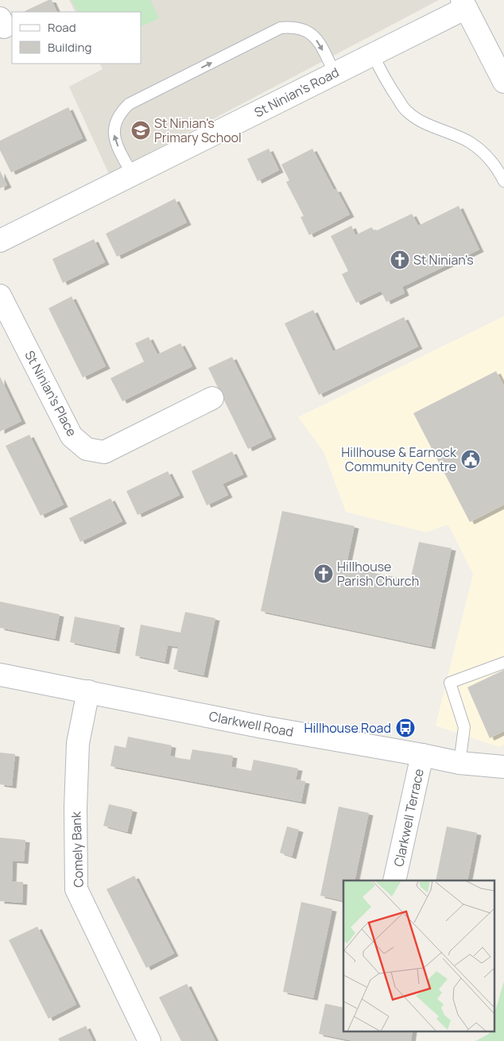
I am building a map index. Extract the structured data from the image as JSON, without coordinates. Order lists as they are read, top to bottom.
{
  "streets": {
    "street": [
      "St Ninian's Road",
      "St Ninian's Place",
      "Clarkwell Road",
      "Clarkwell Terrace",
      "Comely Bank"
    ]
  },
  "crossings": [
    ["Clarkwell Road", "Clarkwell Terrace"],
    ["Clarkwell Road", "Comely Bank"]
  ],
  "places": {
    "school or university": ["St Ninian's Primary School"],
    "church": ["St Ninian's", "Hillhouse Parish Church"],
    "public building": ["Hillhouse & Earnock Community Centre"],
    "bus stop": ["Hillhouse Road"]
  },
  "legend": ["Road", "Building"]
}
